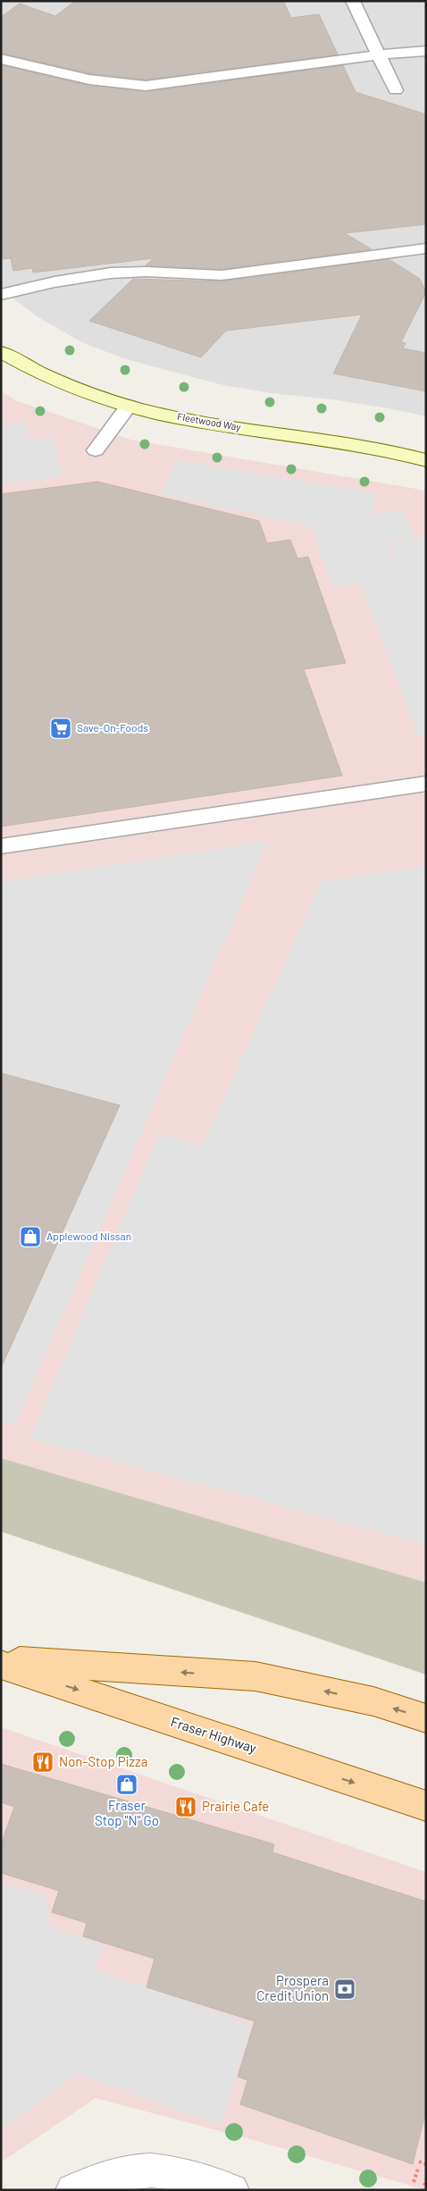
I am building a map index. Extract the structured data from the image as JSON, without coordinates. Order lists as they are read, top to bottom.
{
  "streets": {
    "main road": ["Fraser Highway"],
    "street": ["Fleetwood Way"]
  },
  "places": {
    "supermarket": ["Save-On-Foods"],
    "shop": ["Applewood Nissan", "Fraser Stop \"N\" Go"],
    "restaurant": ["Non-Stop Pizza", "Prairie Cafe"],
    "bank": ["Prospera Credit Union"]
  }
}
